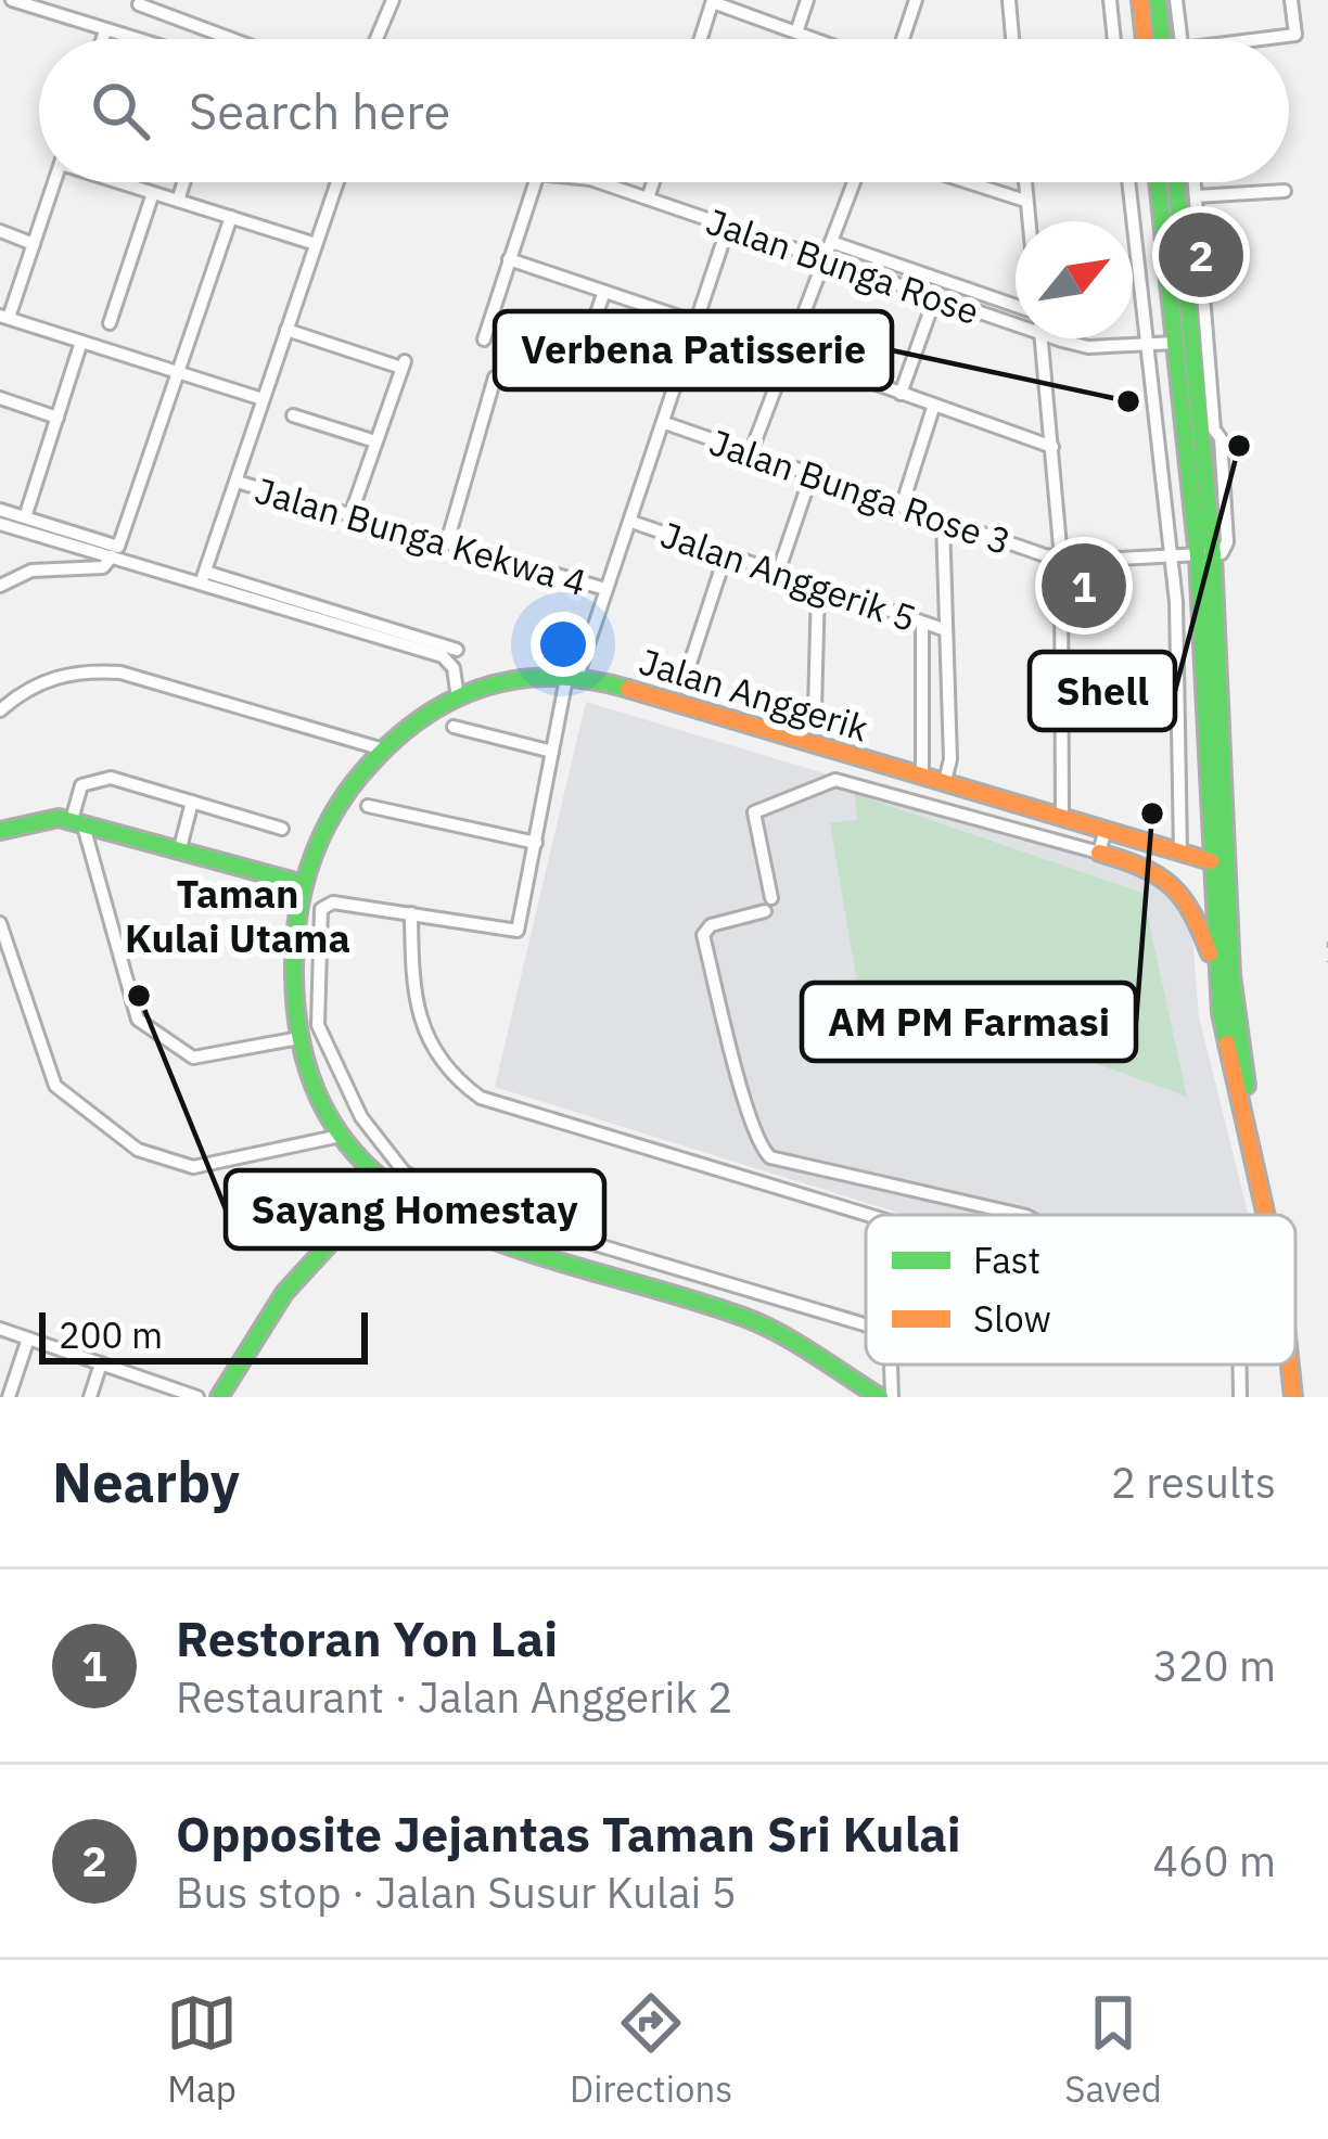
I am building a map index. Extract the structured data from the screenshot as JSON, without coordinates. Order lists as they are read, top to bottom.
{
  "streets": {
    "main road": ["Jalan Anggerik"],
    "street": [
      "Jalan Bunga Rose",
      "Jalan Bunga Rose 3",
      "Jalan Bunga Kekwa 4",
      "Jalan Anggerik 5"
    ]
  },
  "districts": ["Taman Kulai Utama"],
  "places": [
    "Verbena Patisserie",
    "Shell",
    "AM PM Farmasi",
    "Sayang Homestay"
  ],
  "legend": ["Fast", "Slow"],
  "scale_bar": "200 m",
  "north": "top right",
  "page": {
    "search": "Search here",
    "pins": ["2", "1"],
    "scale": "200 m",
    "heading": ["Nearby", "2 results"],
    "list": [
      {
        "mark": "1",
        "name": "Restoran Yon Lai",
        "note": "Restaurant · Jalan Anggerik 2",
        "value": "320 m"
      },
      {
        "mark": "2",
        "name": "Opposite Jejantas Taman Sri Kulai",
        "note": "Bus stop · Jalan Susur Kulai 5",
        "value": "460 m"
      }
    ],
    "nav": ["Map", "Directions", "Saved"]
  }
}
